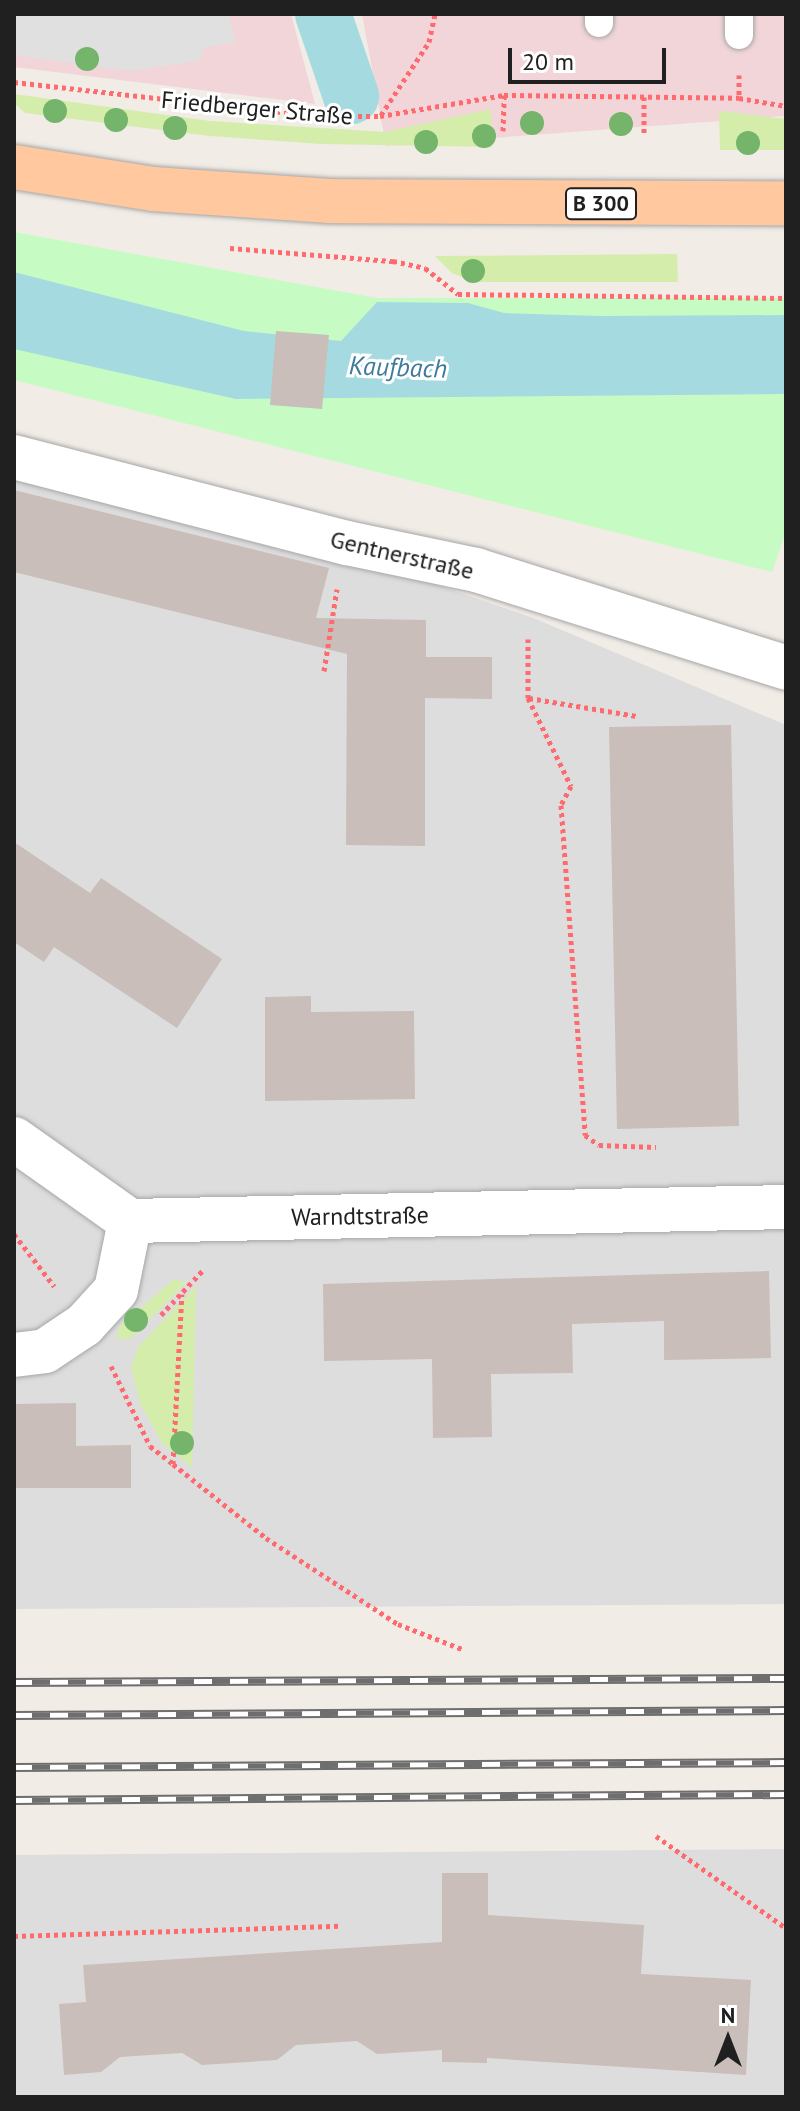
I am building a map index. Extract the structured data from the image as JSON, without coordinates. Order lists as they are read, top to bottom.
{
  "streets": {
    "main road": ["B 300"],
    "street": ["Gentnerstraße", "Warndtstraße"],
    "path": ["Friedberger Straße"]
  },
  "water": ["Kaufbach"],
  "scale_bar": "20 m",
  "north": "top"
}
